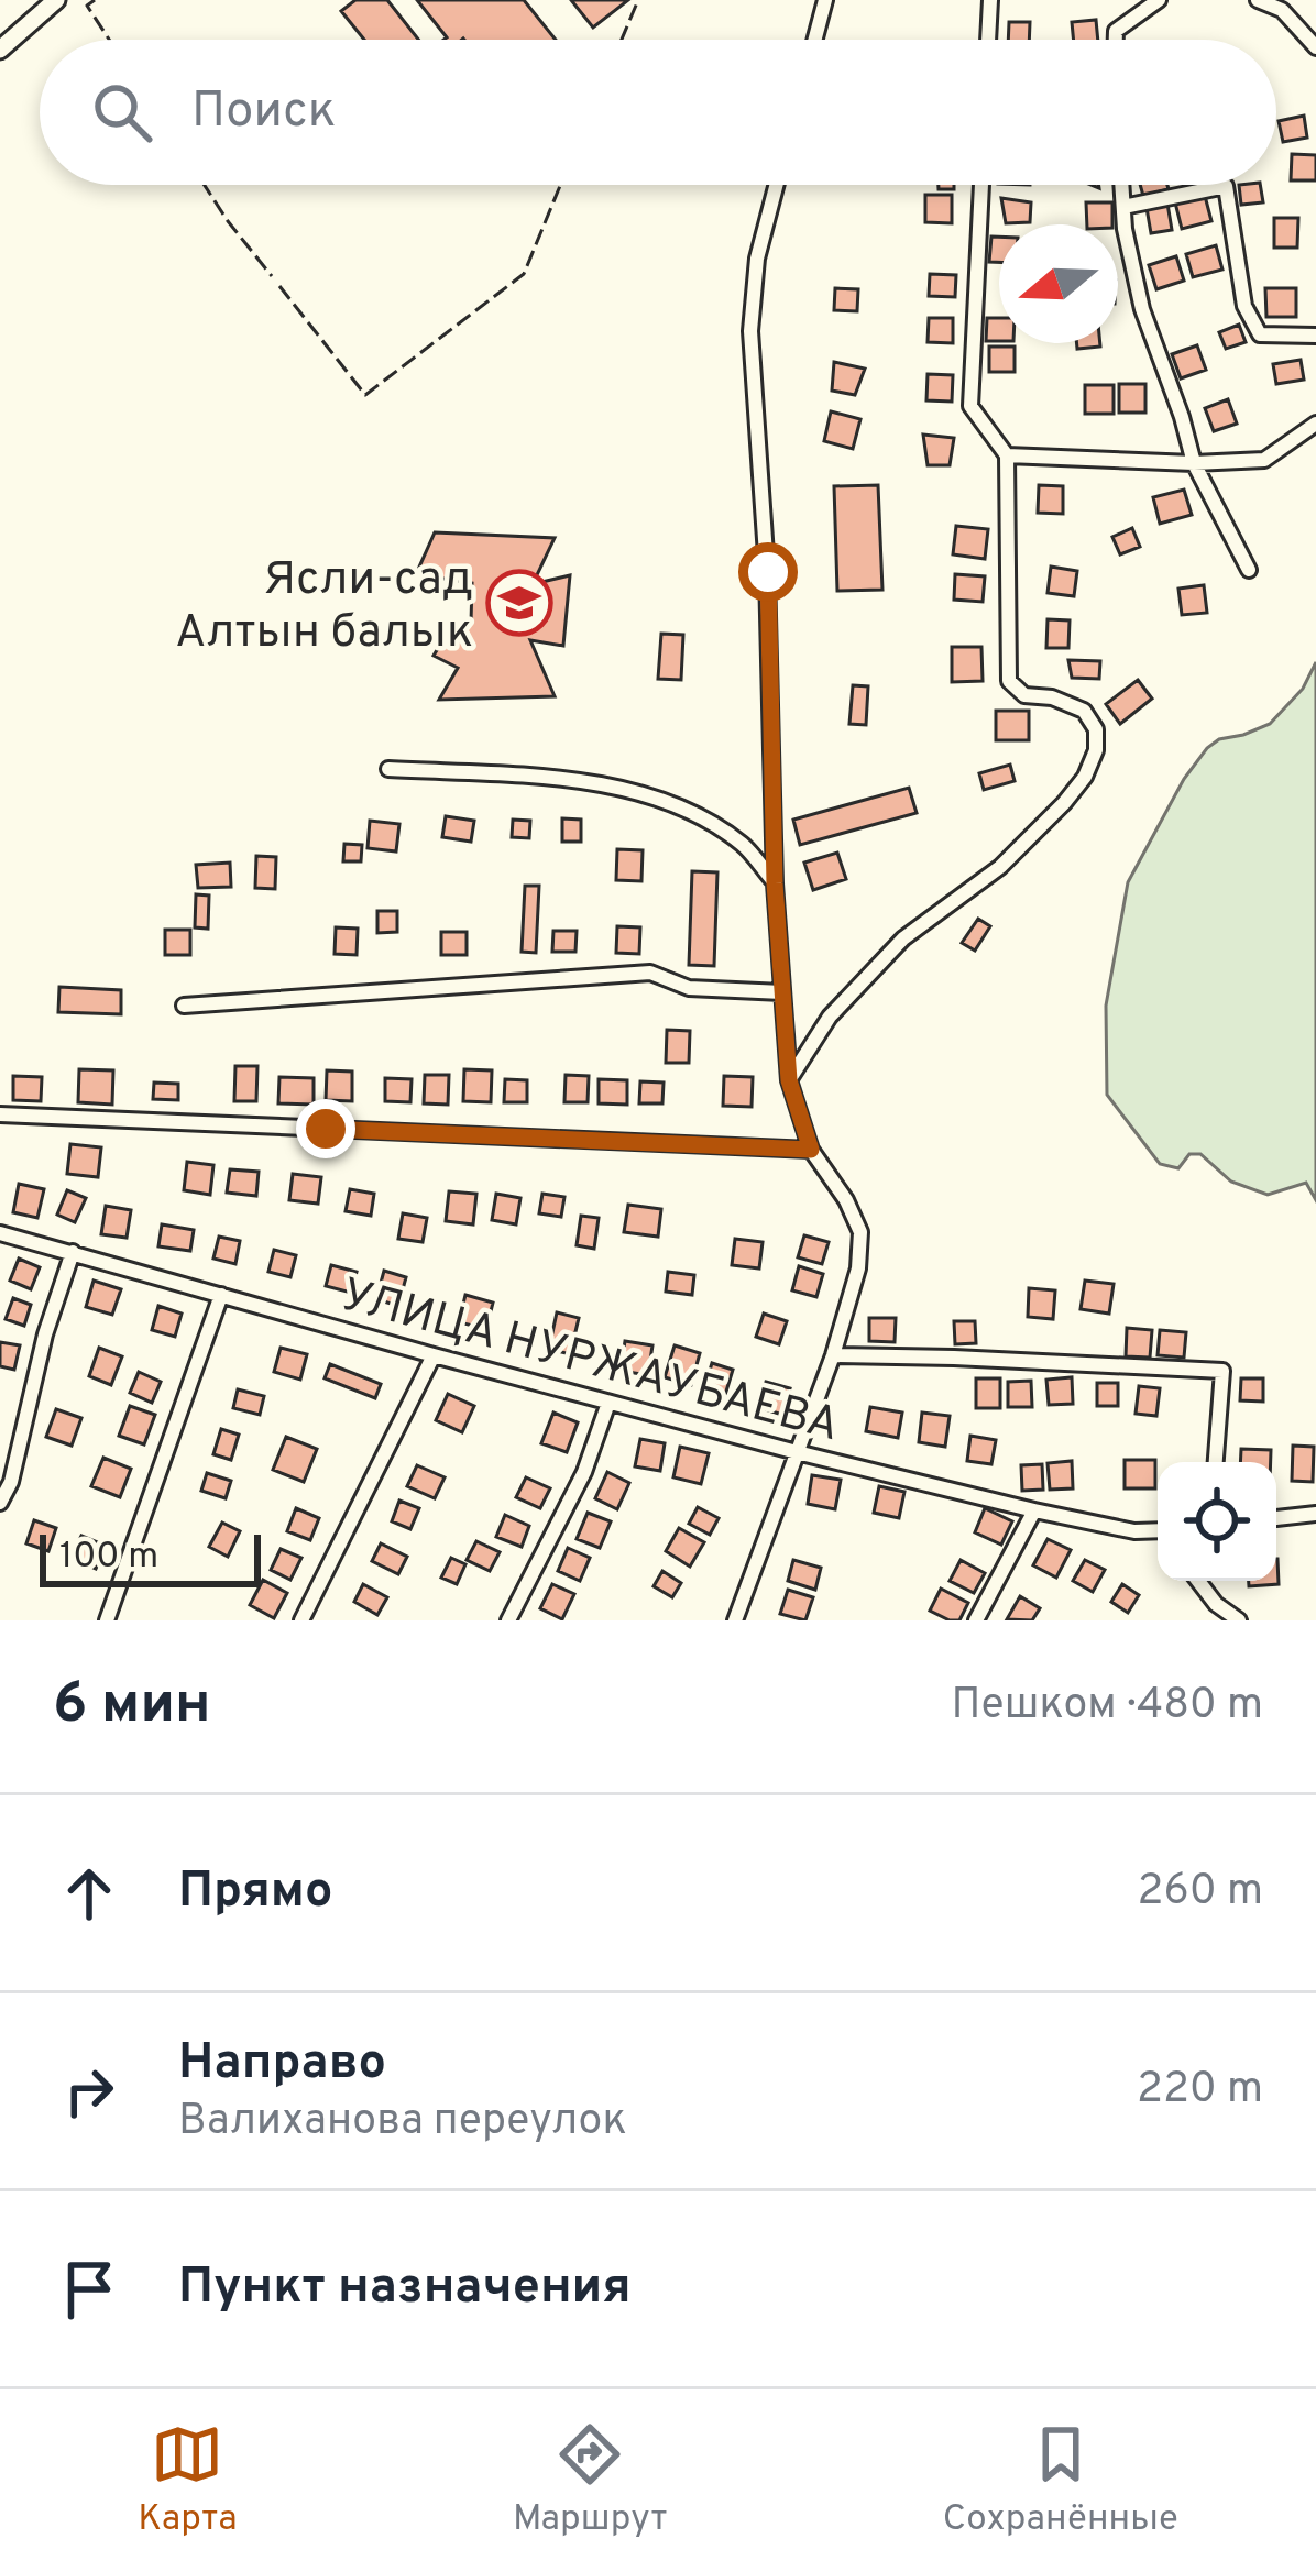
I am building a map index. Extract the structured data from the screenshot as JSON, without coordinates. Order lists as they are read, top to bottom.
{
  "streets": {
    "street": ["УЛИЦА НУРЖАУБАЕВА"]
  },
  "places": {
    "school or university": ["Ясли-сад Алтын балык"]
  },
  "scale_bar": "100 m",
  "north": "left",
  "page": {
    "search": "Поиск",
    "scale": "100 m",
    "heading": ["6 мин", "Пешком · 480 m"],
    "list": [
      ["Прямо", "260 m"],
      ["Направо", "Валиханова переулок", "220 m"],
      "Пункт назначения"
    ],
    "nav": ["Карта", "Маршрут", "Сохранённые"]
  }
}
